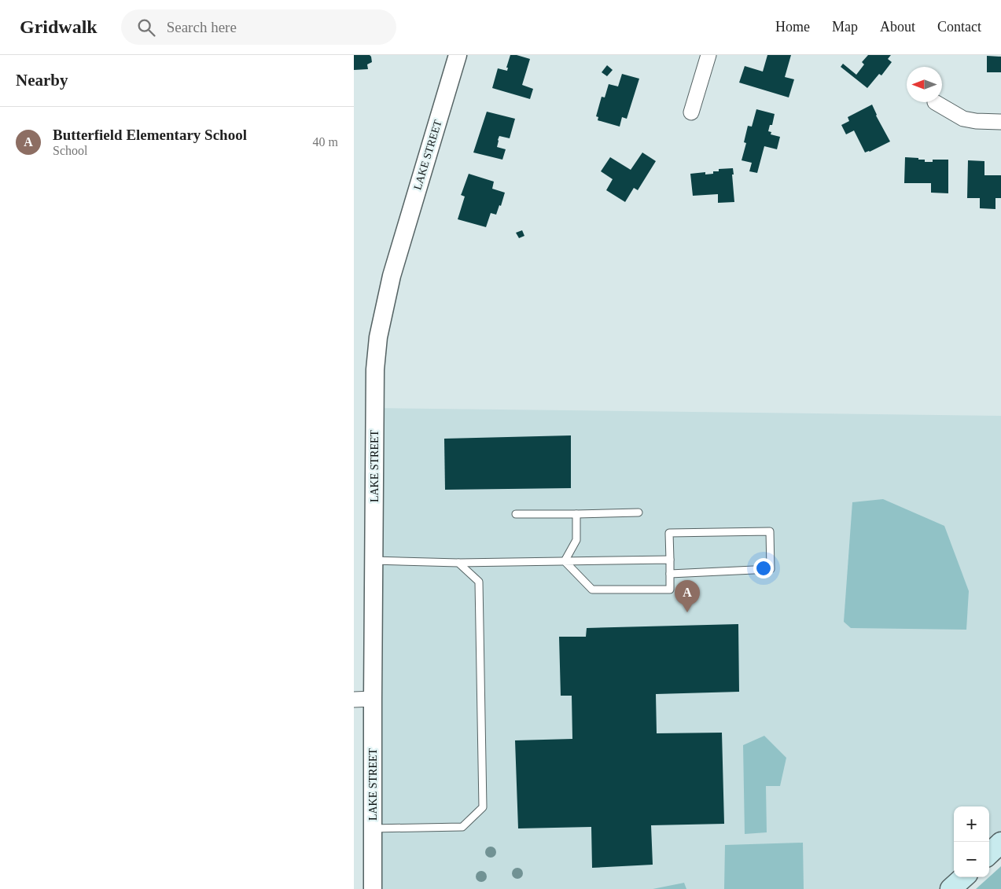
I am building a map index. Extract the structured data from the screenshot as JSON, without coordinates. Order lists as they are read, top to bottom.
{
  "streets": {
    "street": ["LAKE STREET"]
  },
  "north": "left",
  "page": {
    "header": "Gridwalk",
    "search": "Search here",
    "nav": [
      "Home",
      "Map",
      "About",
      "Contact"
    ],
    "heading": "Nearby",
    "list": [
      {
        "mark": "A",
        "name": "Butterfield Elementary School",
        "note": "School",
        "value": "40 m"
      }
    ],
    "pins": "A",
    "map_buttons": ["+", "−"]
  }
}
